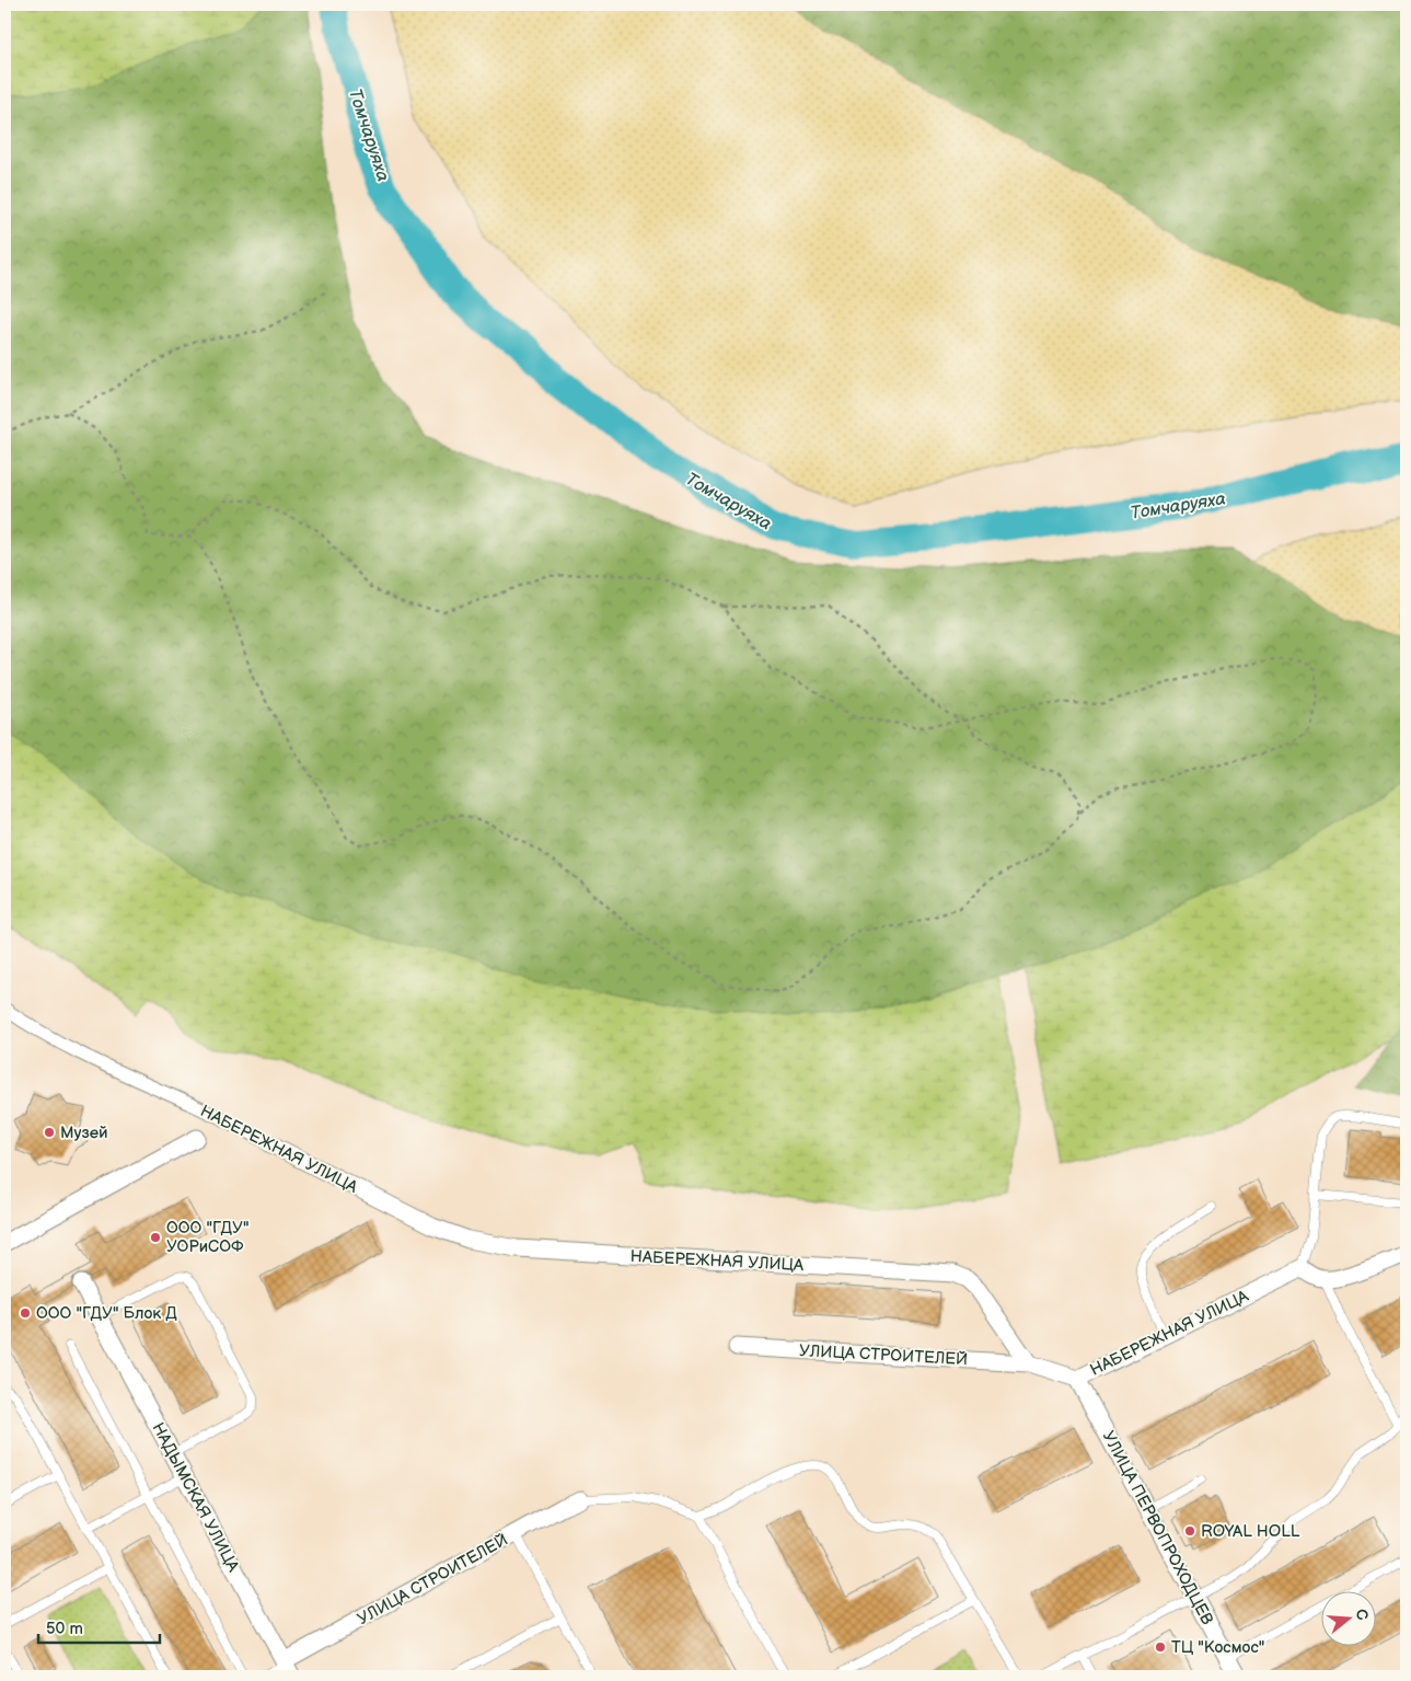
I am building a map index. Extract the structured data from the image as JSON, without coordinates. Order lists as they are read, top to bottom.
{
  "streets": {
    "street": [
      "НАБЕРЕЖНАЯ УЛИЦА",
      "УЛИЦА СТРОИТЕЛЕЙ",
      "НАДЫМСКАЯ УЛИЦА",
      "УЛИЦА ПЕРВОПРОХОДЦЕВ"
    ]
  },
  "crossings": [
    ["НАБЕРЕЖНАЯ УЛИЦА", "УЛИЦА СТРОИТЕЛЕЙ"],
    ["НАБЕРЕЖНАЯ УЛИЦА", "УЛИЦА ПЕРВОПРОХОДЦЕВ"],
    ["УЛИЦА СТРОИТЕЛЕЙ", "НАДЫМСКАЯ УЛИЦА"]
  ],
  "water": ["Томчаруяха"],
  "places": [
    "Музей",
    "ООО \"ГДУ\" УОРиСОФ",
    "ООО \"ГДУ\" Блок Д",
    "ROYAL HOLL",
    "ТЦ \"Космос\""
  ],
  "scale_bar": "50 m",
  "north": "right"
}
